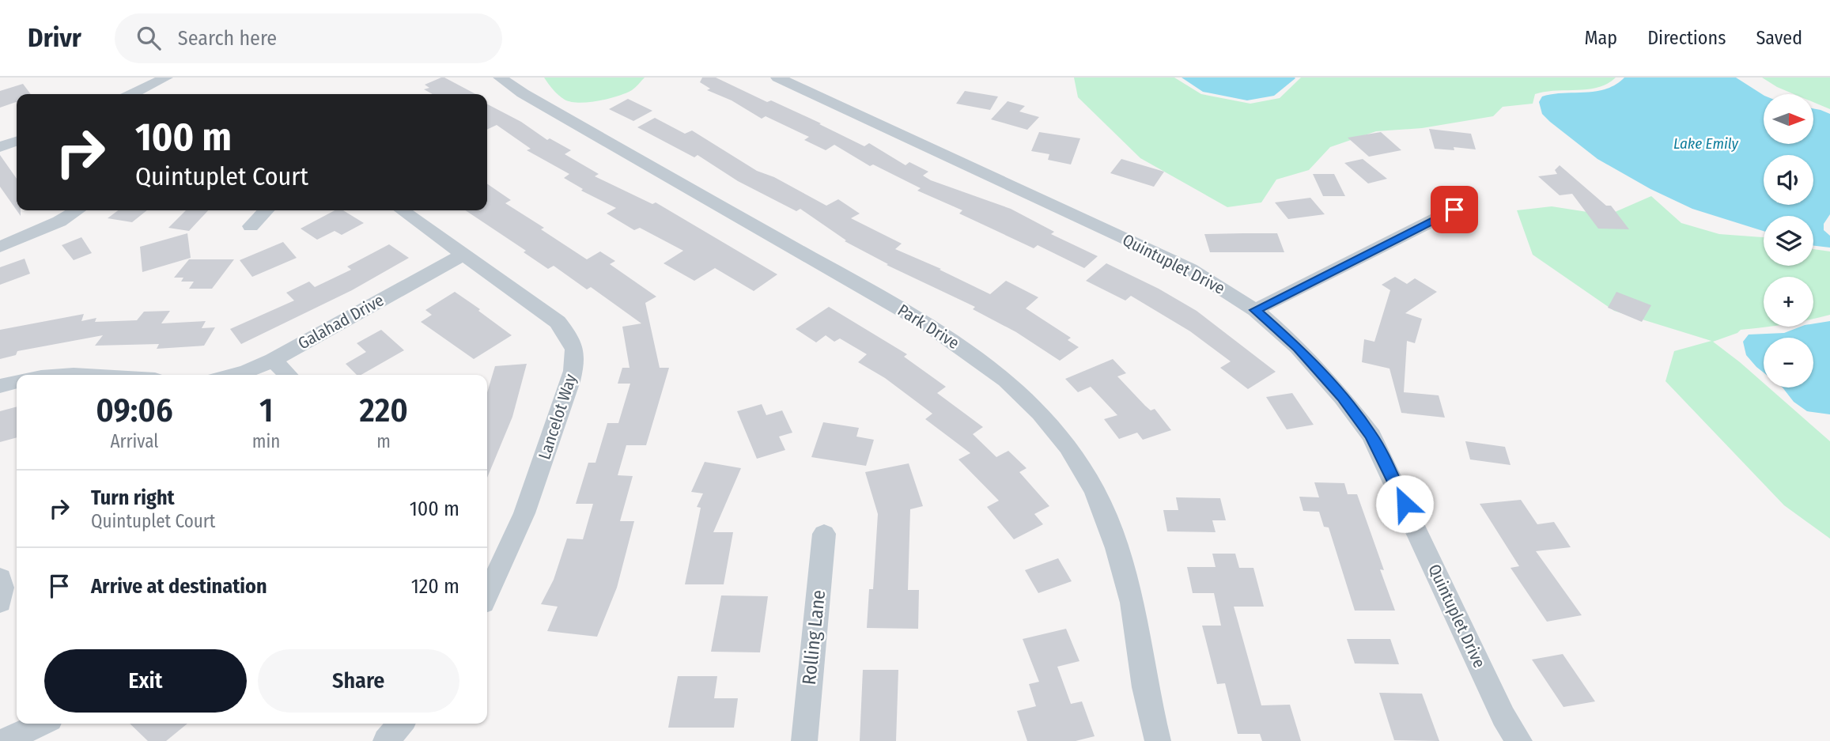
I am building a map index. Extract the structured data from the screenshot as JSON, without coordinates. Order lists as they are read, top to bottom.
{
  "streets": {
    "street": [
      "Quintuplet Drive",
      "Galahad Drive",
      "Park Drive",
      "Lancelot Way",
      "Rolling Lane"
    ]
  },
  "crossings": [
    ["Galahad Drive", "Lancelot Way"]
  ],
  "water": ["Lake Emily"],
  "north": "right",
  "page": {
    "header": "Drivr",
    "search": "Search here",
    "nav": ["Map", "Directions", "Saved"],
    "map_buttons": ["+", "−"],
    "turn": ["100 m", "Quintuplet Court"],
    "eta": [
      "09:06",
      "Arrival",
      "1",
      "min",
      "220",
      "m"
    ],
    "list": [
      {
        "name": "Turn right",
        "note": "Quintuplet Court",
        "value": "100 m"
      },
      {
        "name": "Arrive at destination",
        "value": "120 m"
      }
    ],
    "buttons": ["Exit", "Share"]
  }
}
